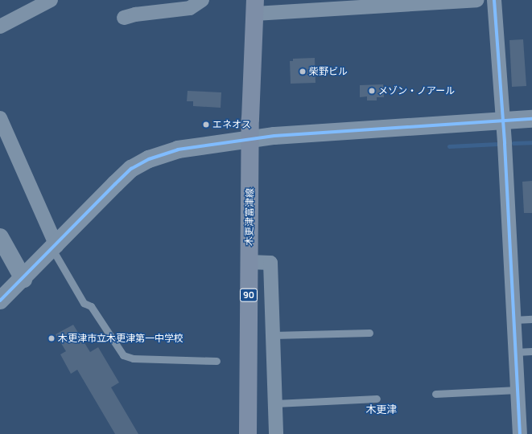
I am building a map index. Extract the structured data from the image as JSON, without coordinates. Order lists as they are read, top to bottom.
{
  "streets": {
    "main road": ["木更津富津線", "90"]
  },
  "districts": ["木更津"],
  "places": [
    "柴野ビル",
    "メゾン・ノアール",
    "エネオス",
    "木更津市立木更津第一中学校"
  ]
}
